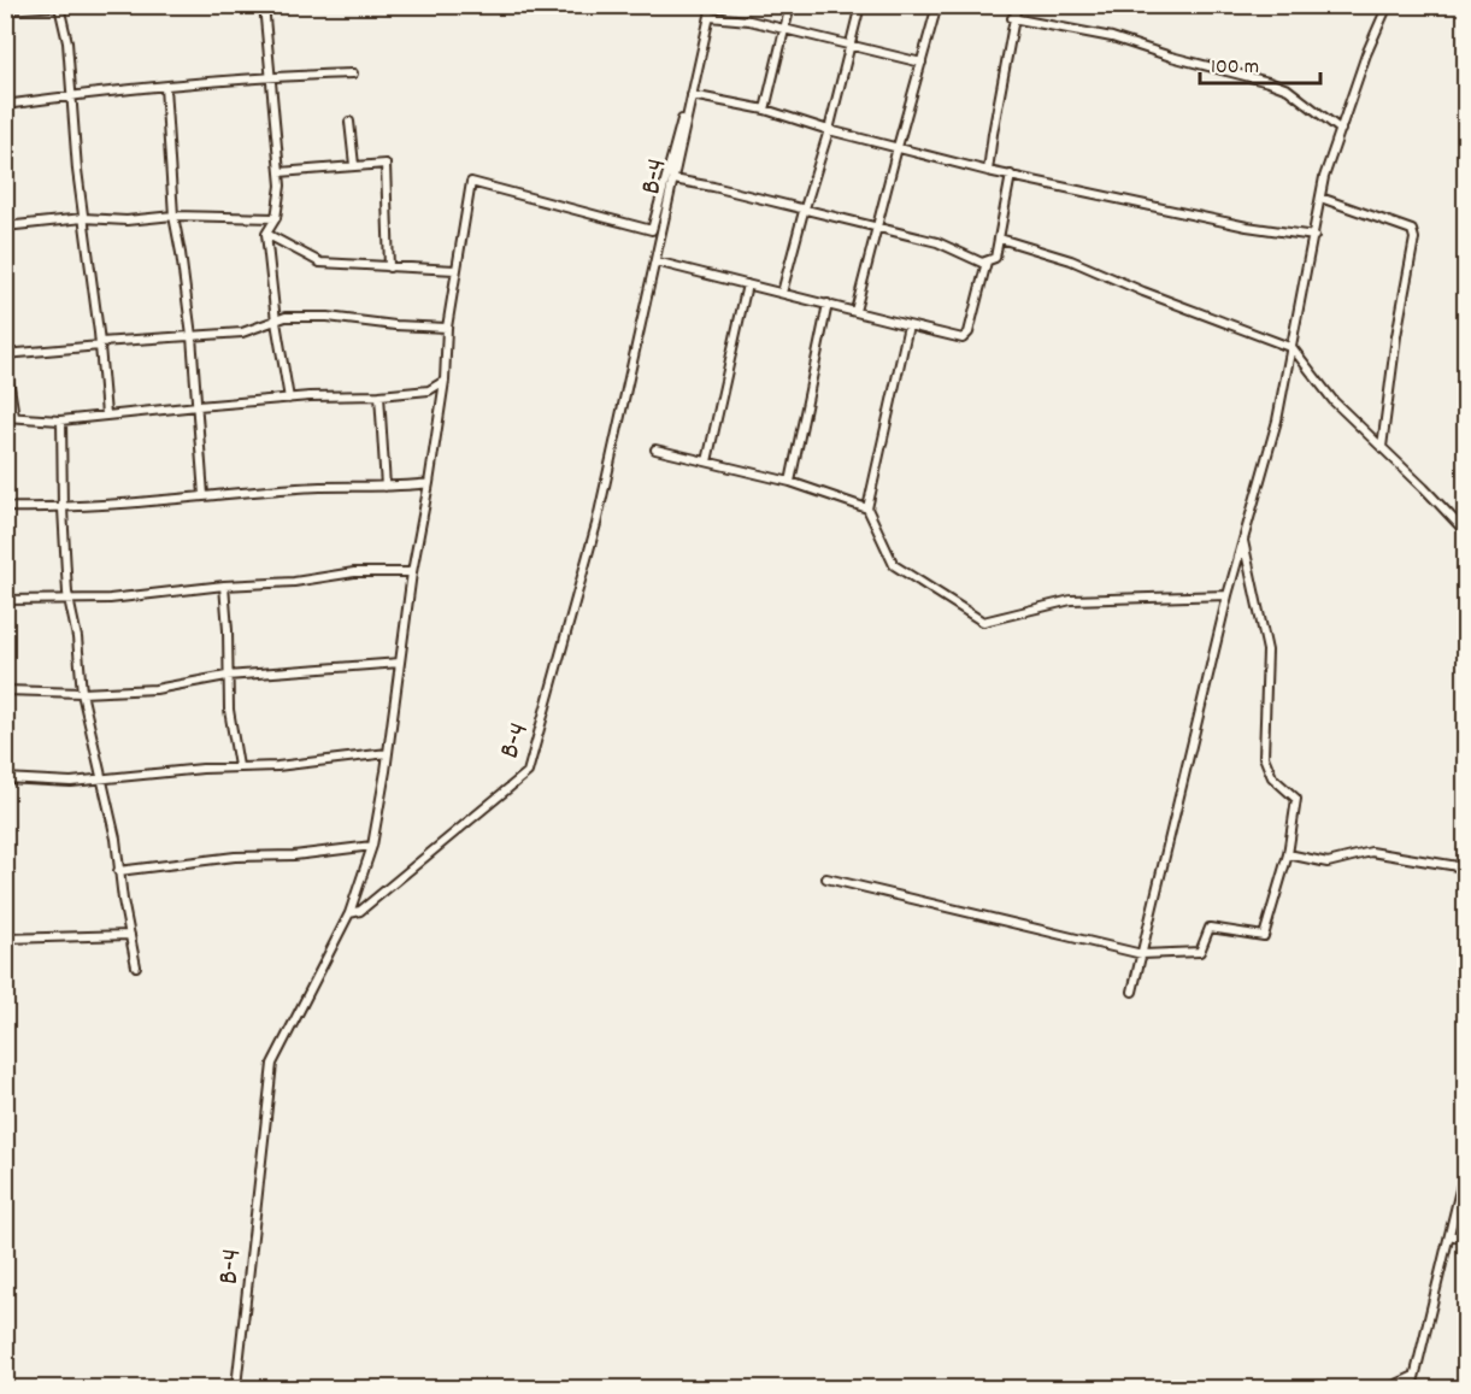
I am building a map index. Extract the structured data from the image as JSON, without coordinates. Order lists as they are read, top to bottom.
{
  "streets": {
    "street": ["B-4"]
  },
  "scale_bar": "100 m"
}
